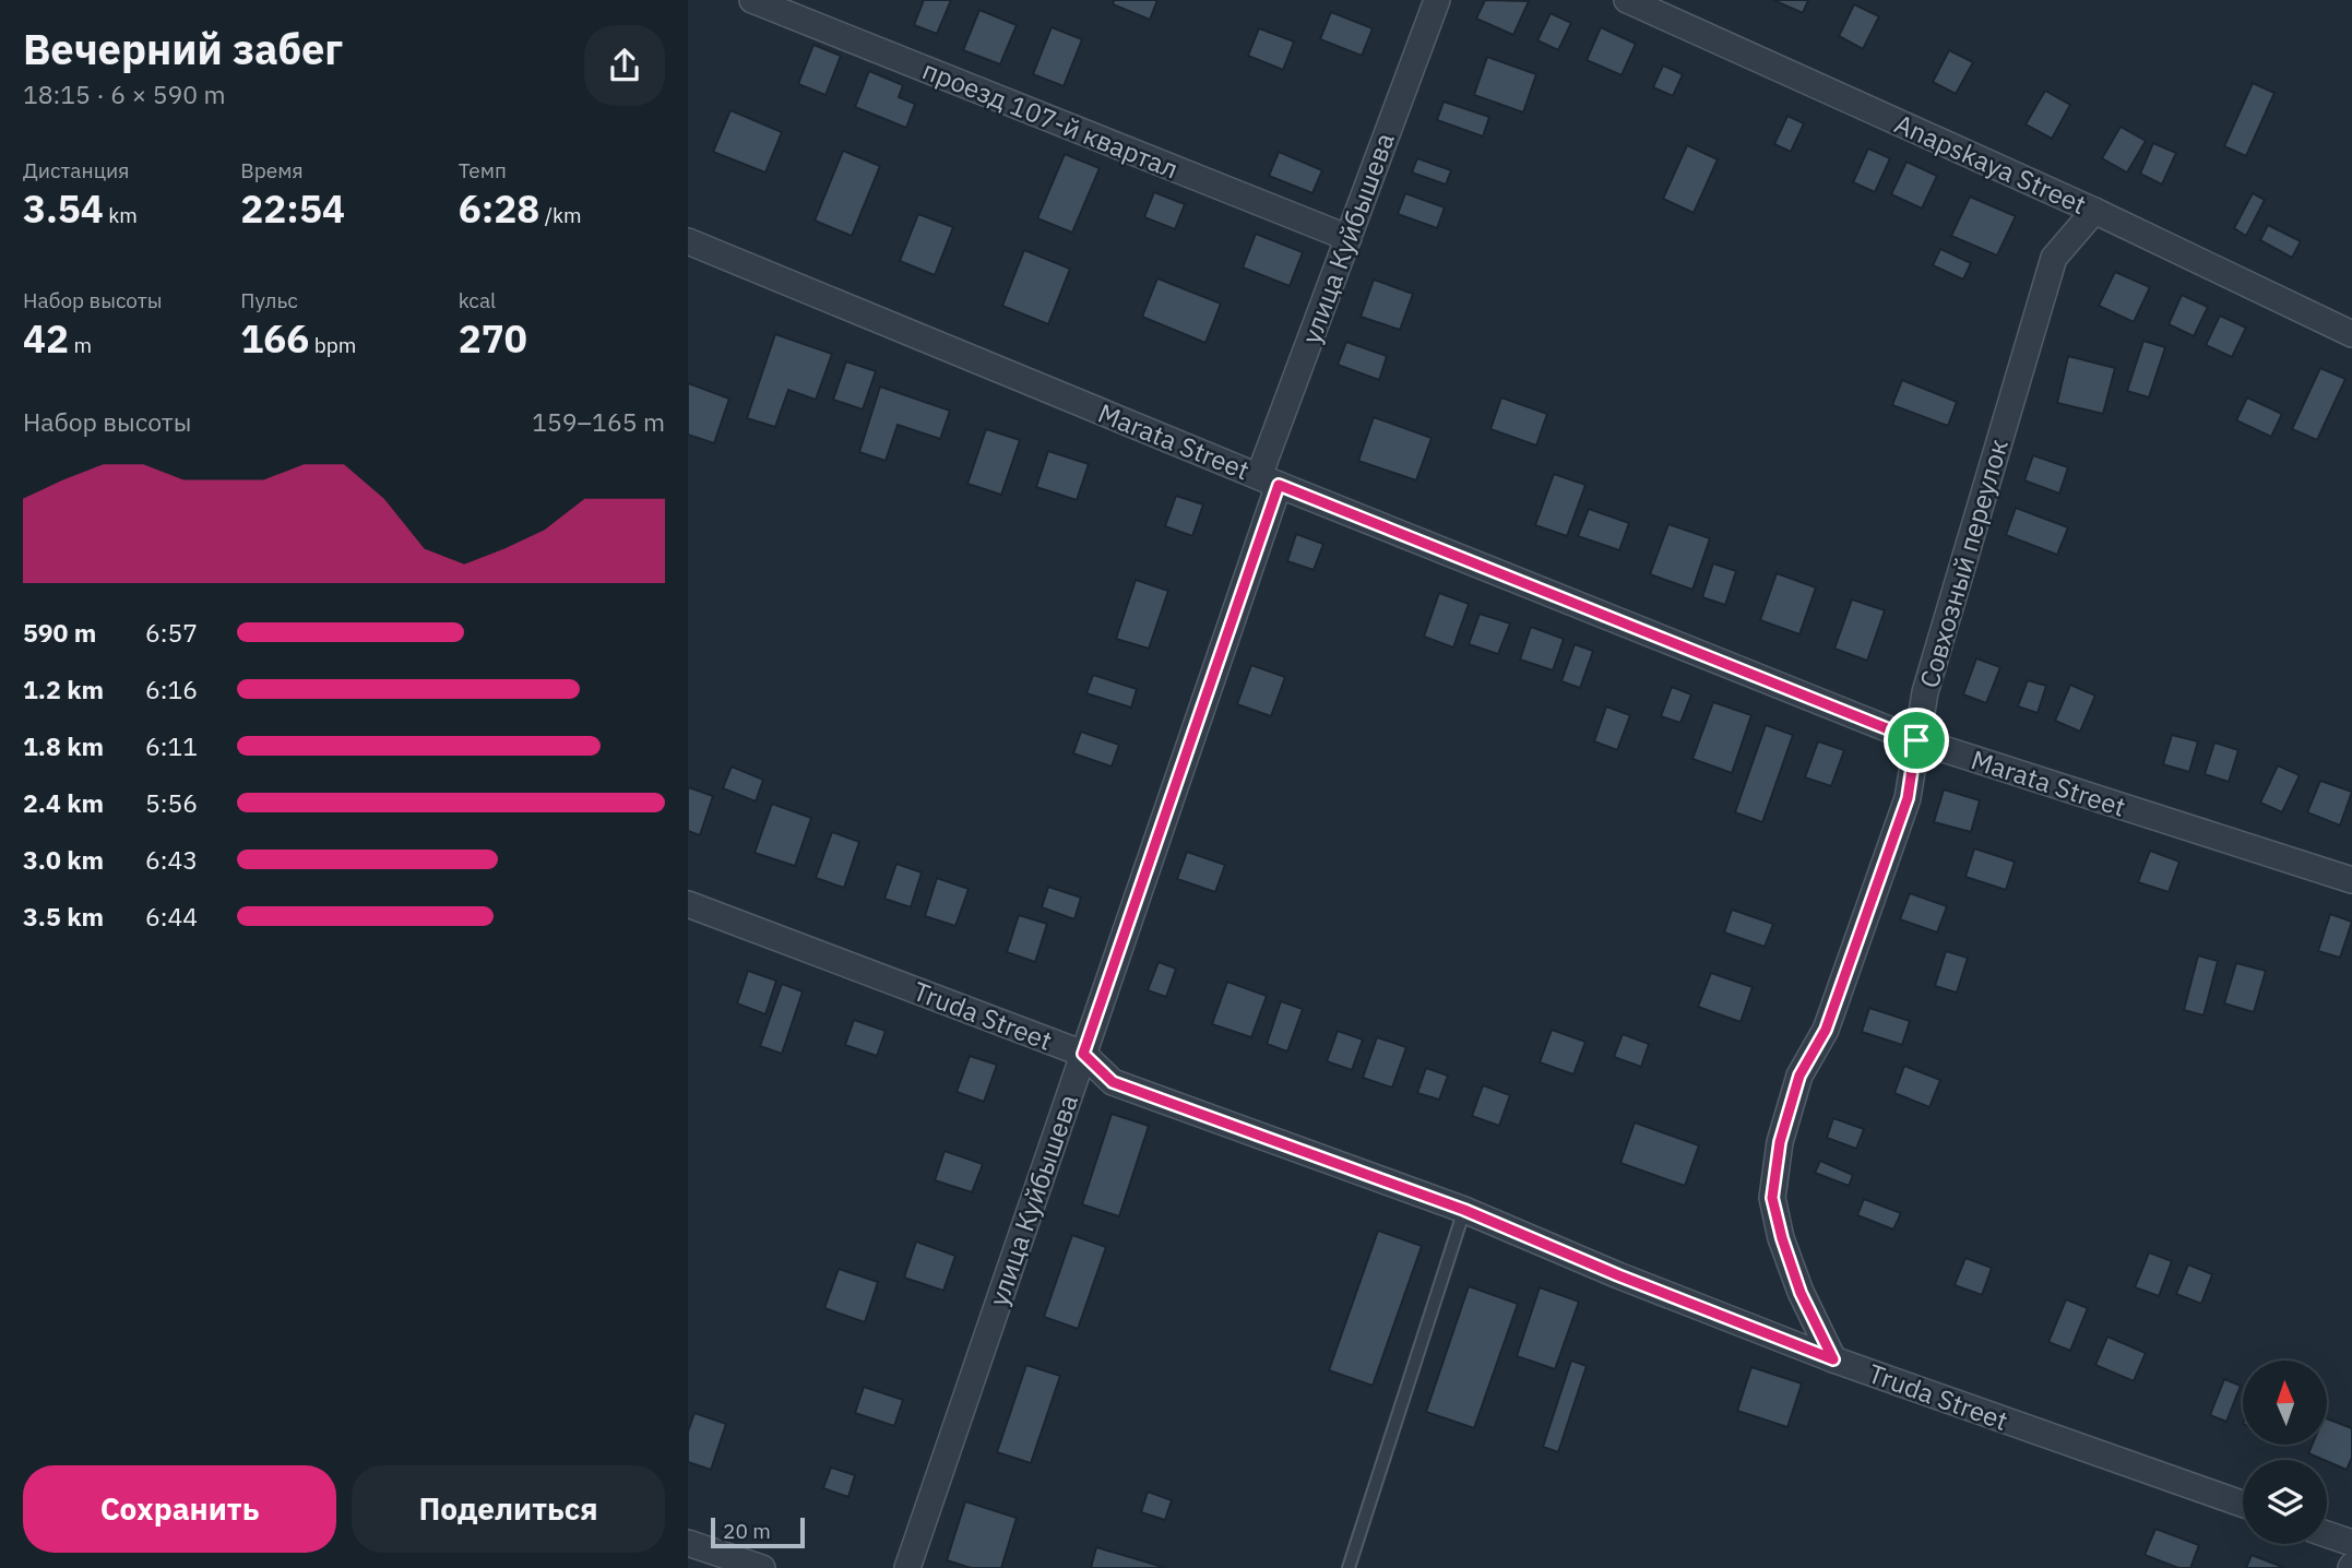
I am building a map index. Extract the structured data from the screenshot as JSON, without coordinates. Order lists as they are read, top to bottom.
{
  "streets": {
    "street": [
      "проезд 107-й квартал",
      "Anapskaya Street",
      "улица Куйбышева",
      "Marata Street",
      "Совхозный переулок",
      "Truda Street"
    ]
  },
  "crossings": [
    ["проезд 107-й квартал", "улица Куйбышева"],
    ["Anapskaya Street", "Совхозный переулок"],
    ["улица Куйбышева", "Marata Street"],
    ["улица Куйбышева", "Truda Street"],
    ["Marata Street", "Совхозный переулок"],
    ["Совхозный переулок", "Truda Street"]
  ],
  "scale_bar": "20 m",
  "north": "top",
  "page": {
    "heading": ["Вечерний забег", "18:15 · 6 × 590 m"],
    "stats": [
      ["Дистанция", "3.54 km"],
      ["Время", "22:54"],
      ["Темп", "6:28 /km"],
      ["Набор высоты", "42 m"],
      ["Пульс", "166 bpm"],
      ["kcal", "270"]
    ],
    "chart": ["Набор высоты", "159–165 m"],
    "list": [
      {
        "name": "590 m",
        "note": "6:57"
      },
      {
        "name": "1.2 km",
        "note": "6:16"
      },
      {
        "name": "1.8 km",
        "note": "6:11"
      },
      {
        "name": "2.4 km",
        "note": "5:56"
      },
      {
        "name": "3.0 km",
        "note": "6:43"
      },
      {
        "name": "3.5 km",
        "note": "6:44"
      }
    ],
    "buttons": ["Сохранить", "Поделиться"],
    "scale": "20 m"
  }
}
